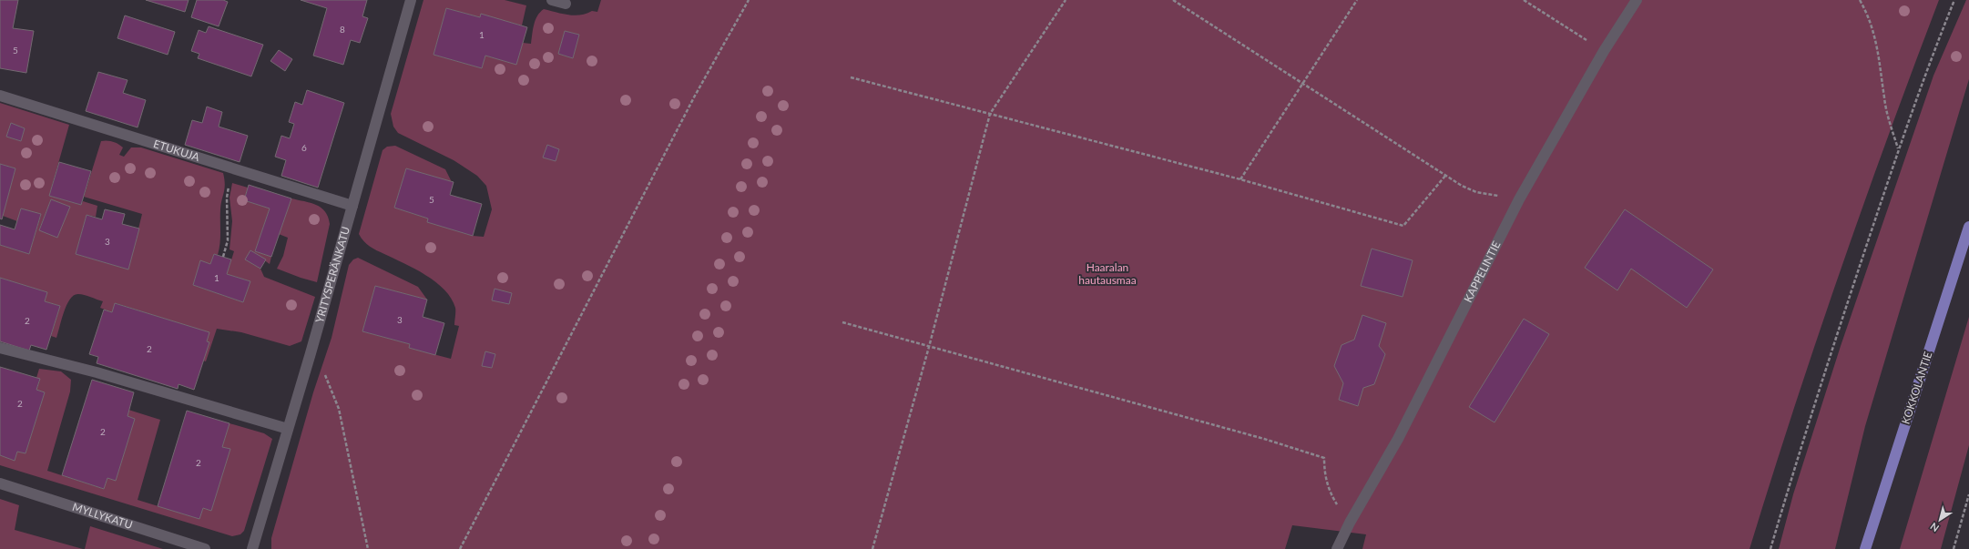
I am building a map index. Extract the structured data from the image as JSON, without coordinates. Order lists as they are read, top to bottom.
{
  "streets": {
    "main road": ["KOKKOLANTIE"],
    "street": [
      "ETUKUJA",
      "KAPPELINTIE",
      "YRITYSPERÄNKATU",
      "MYLLYKATU"
    ]
  },
  "crossings": [
    ["ETUKUJA", "YRITYSPERÄNKATU"]
  ],
  "parks": ["Haaralan hautausmaa"],
  "house_numbers": [
    "8",
    "1",
    "5",
    "6",
    "5",
    "3",
    "1",
    "3",
    "2",
    "2",
    "2",
    "2",
    "2"
  ],
  "north": "bottom left"
}
